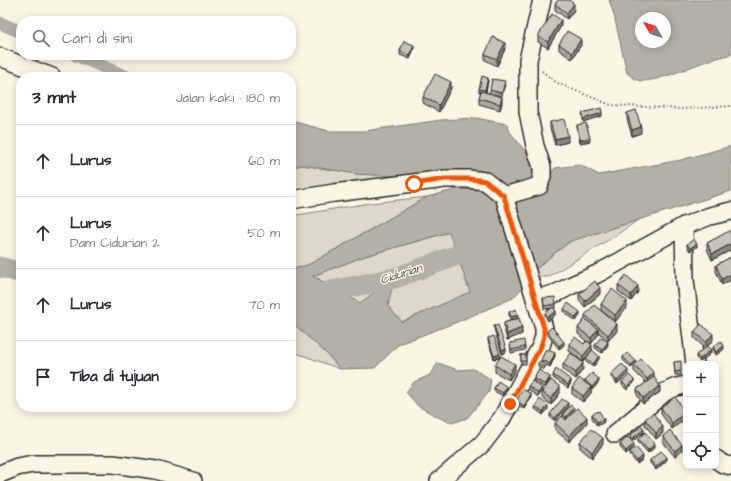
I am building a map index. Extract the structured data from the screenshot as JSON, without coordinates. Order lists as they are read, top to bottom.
{
  "water": ["Cidurian"],
  "north": "top left",
  "page": {
    "search": "Cari di sini",
    "heading": ["3 mnt", "Jalan kaki · 180 m"],
    "list": [
      ["Lurus", "60 m"],
      ["Lurus", "Dam Cidurian 2", "50 m"],
      ["Lurus", "70 m"],
      "Tiba di tujuan"
    ],
    "map_buttons": ["+", "−"]
  }
}
